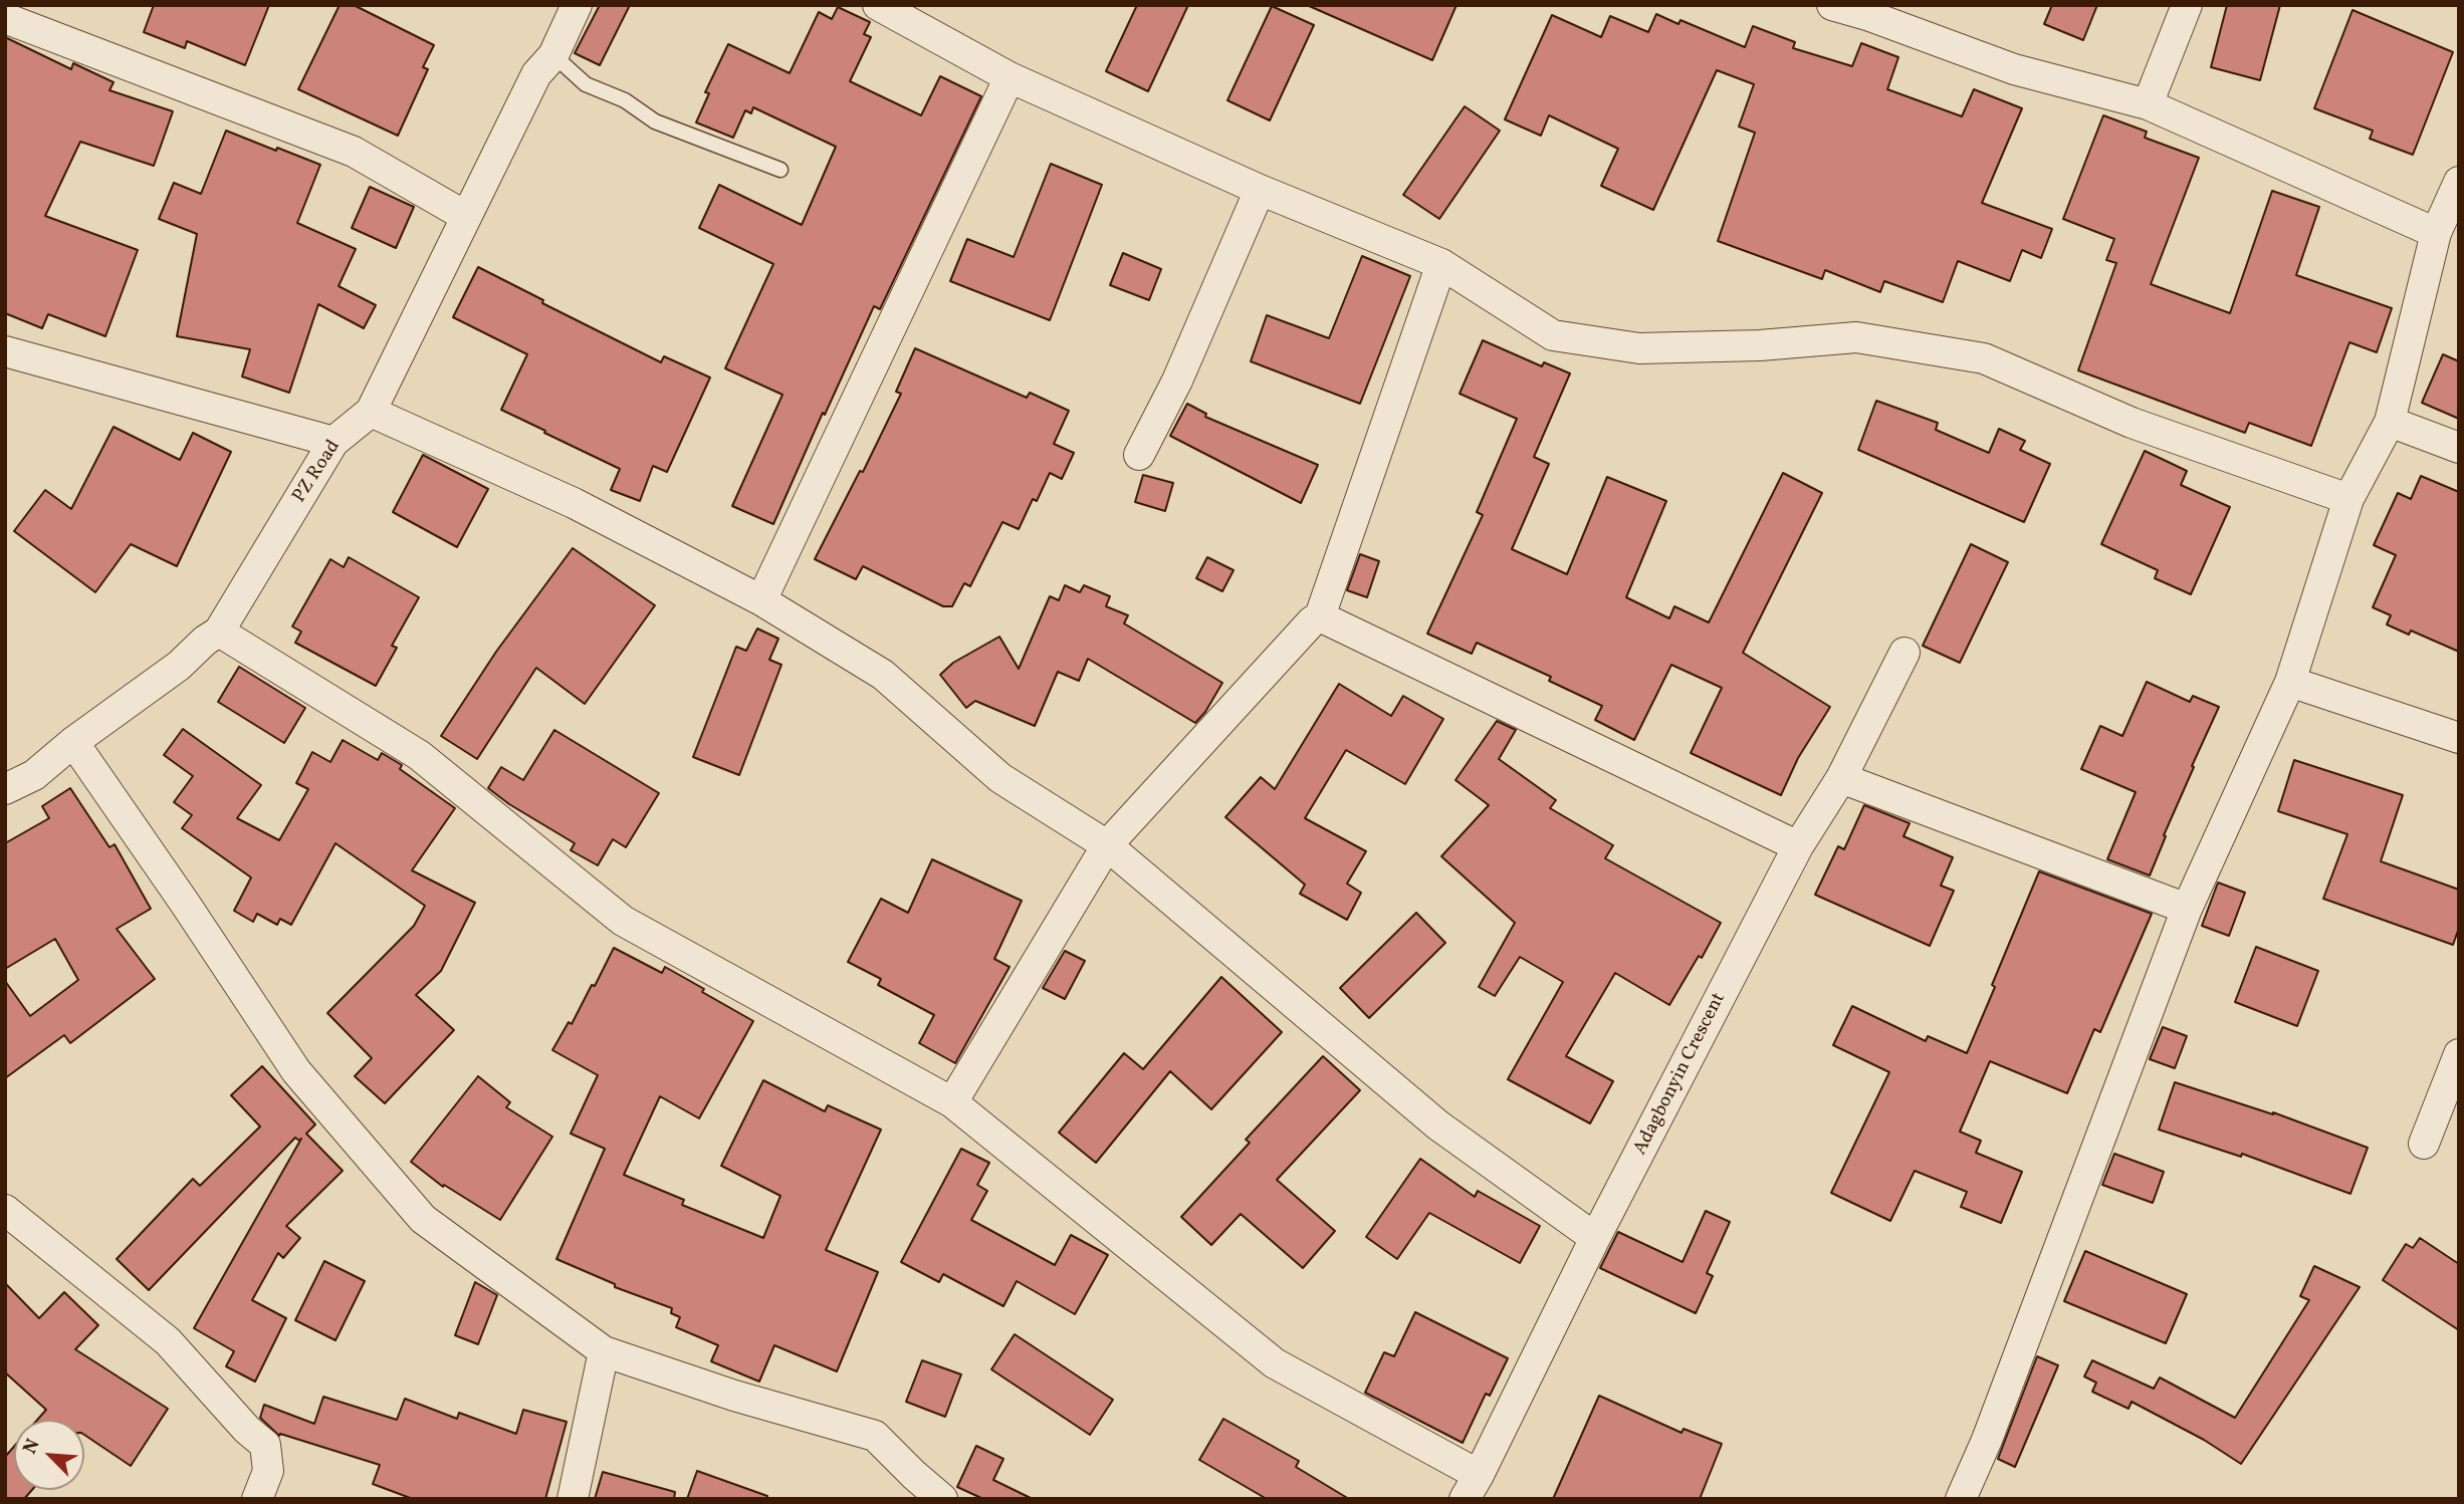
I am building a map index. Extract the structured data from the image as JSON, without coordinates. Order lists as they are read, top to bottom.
{
  "streets": {
    "street": ["PZ Road", "Adagbonyin Crescent"]
  },
  "north": "top left"
}
